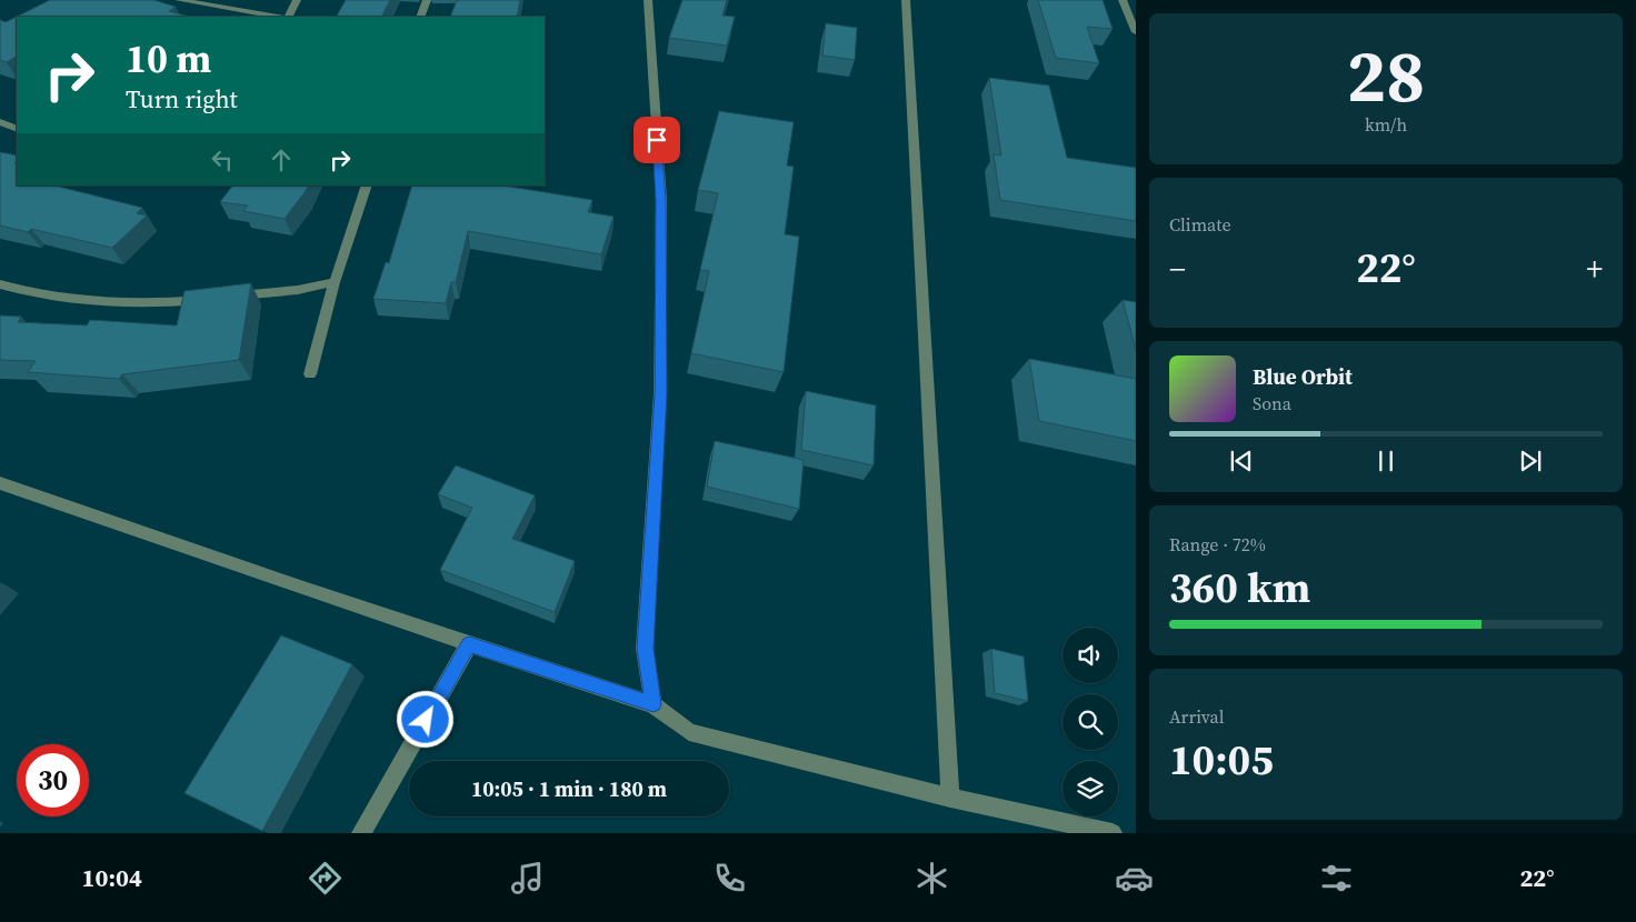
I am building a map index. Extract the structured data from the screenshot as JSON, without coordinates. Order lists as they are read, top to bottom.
{
  "page": {
    "tile": [
      ["28", "km/h"],
      "Climate",
      ["Range · 72%", "360 km"],
      ["Arrival", "10:05"]
    ],
    "turn": ["10 m", "Turn right"],
    "heat": ["−", "22°", "+"],
    "song": ["Blue Orbit", "Sona"],
    "limit": "30",
    "trip": "10:05 · 1 min · 180 m",
    "tabs": ["10:04", "22°"]
  }
}
